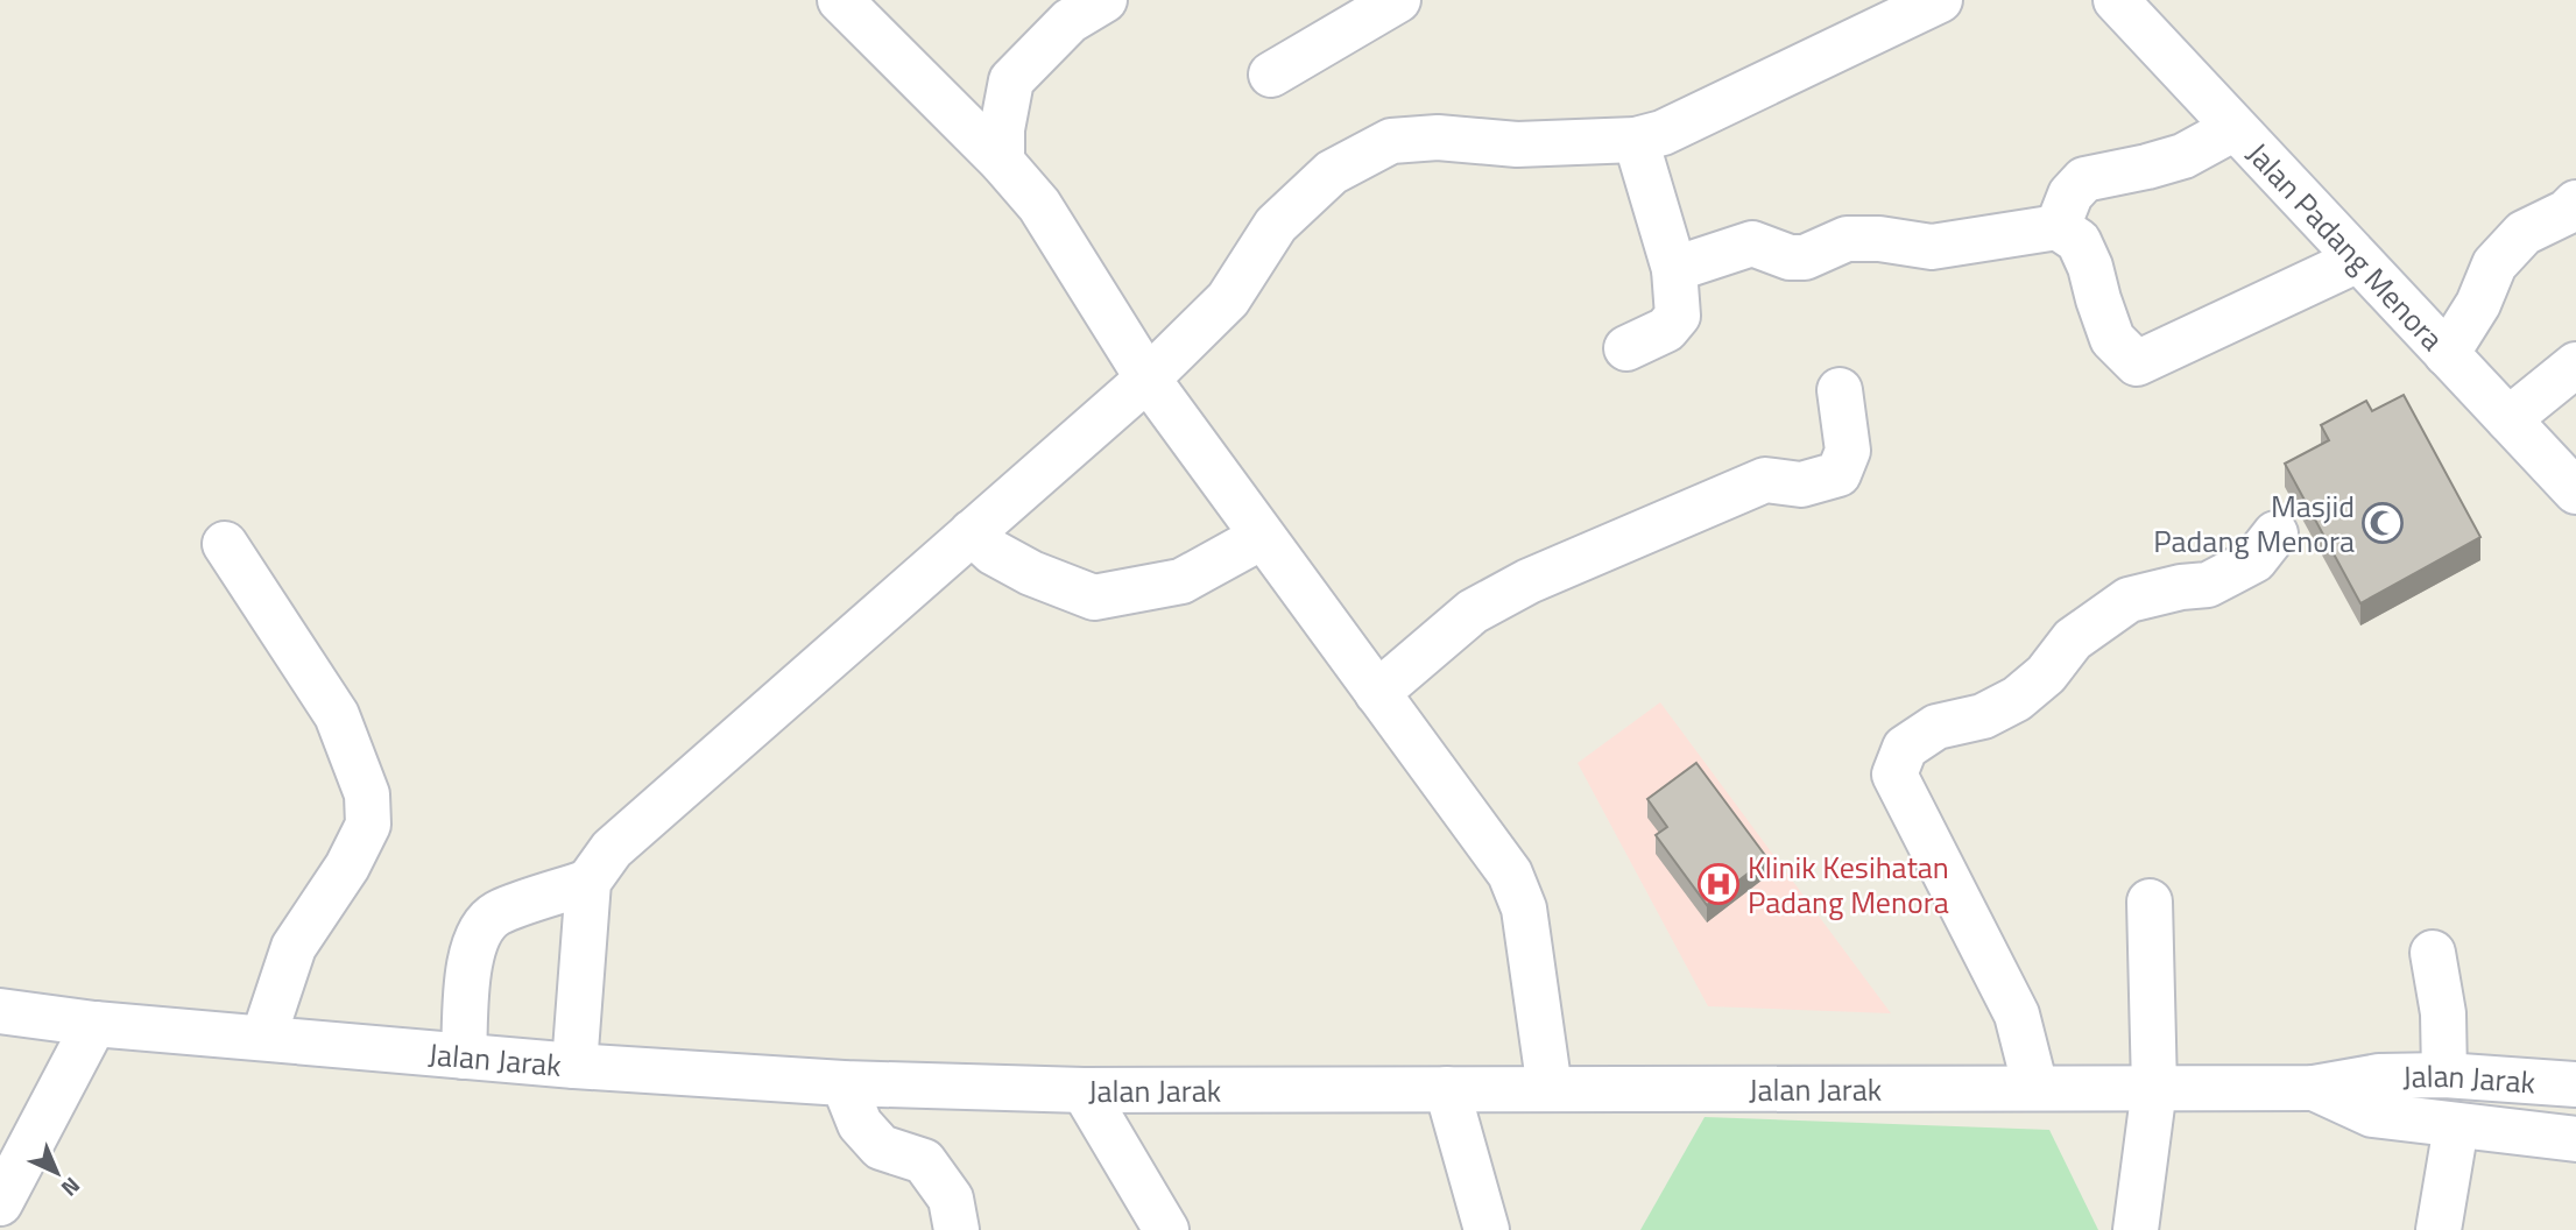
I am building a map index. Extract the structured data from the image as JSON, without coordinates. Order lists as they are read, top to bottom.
{
  "streets": {
    "street": ["Jalan Padang Menora", "Jalan Jarak"]
  },
  "places": {
    "mosque": ["Masjid Padang Menora"],
    "hospital": ["Klinik Kesihatan Padang Menora"]
  },
  "north": "bottom right"
}
